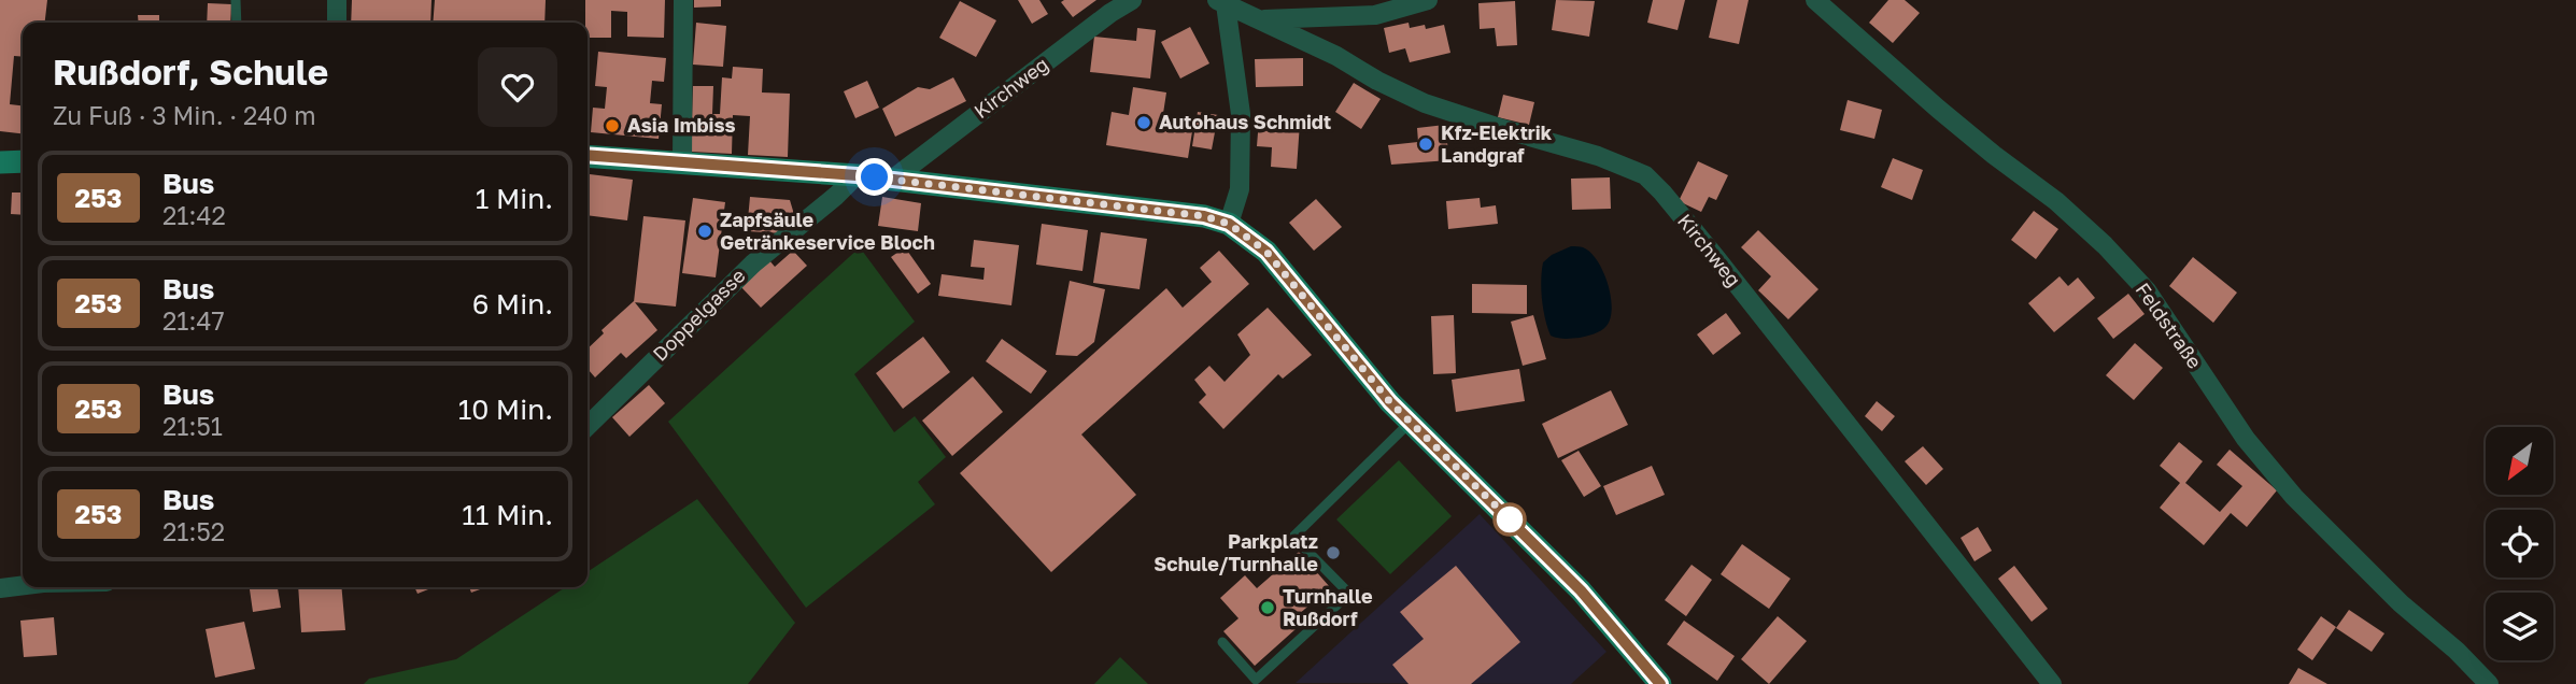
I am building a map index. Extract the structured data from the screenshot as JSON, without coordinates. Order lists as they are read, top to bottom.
{
  "streets": {
    "street": ["Kirchweg", "Doppelgasse", "Feldstraße"]
  },
  "places": [
    "Autohaus Schmidt",
    "Asia Imbiss",
    "Kfz-Elektrik Landgraf",
    "Zapfsäule Getränkeservice Bloch",
    "Parkplatz Schule/Turnhalle",
    "Turnhalle Rußdorf"
  ],
  "lines": ["bus line 253"],
  "north": "bottom left",
  "page": {
    "heading": ["Rußdorf, Schule", "Zu Fuß · 3 Min. · 240 m"],
    "list": [
      {
        "mark": "253",
        "name": "Bus",
        "note": "21:42",
        "value": "1 Min."
      },
      {
        "mark": "253",
        "name": "Bus",
        "note": "21:47",
        "value": "6 Min."
      },
      {
        "mark": "253",
        "name": "Bus",
        "note": "21:51",
        "value": "10 Min."
      },
      {
        "mark": "253",
        "name": "Bus",
        "note": "21:52",
        "value": "11 Min."
      }
    ]
  }
}
